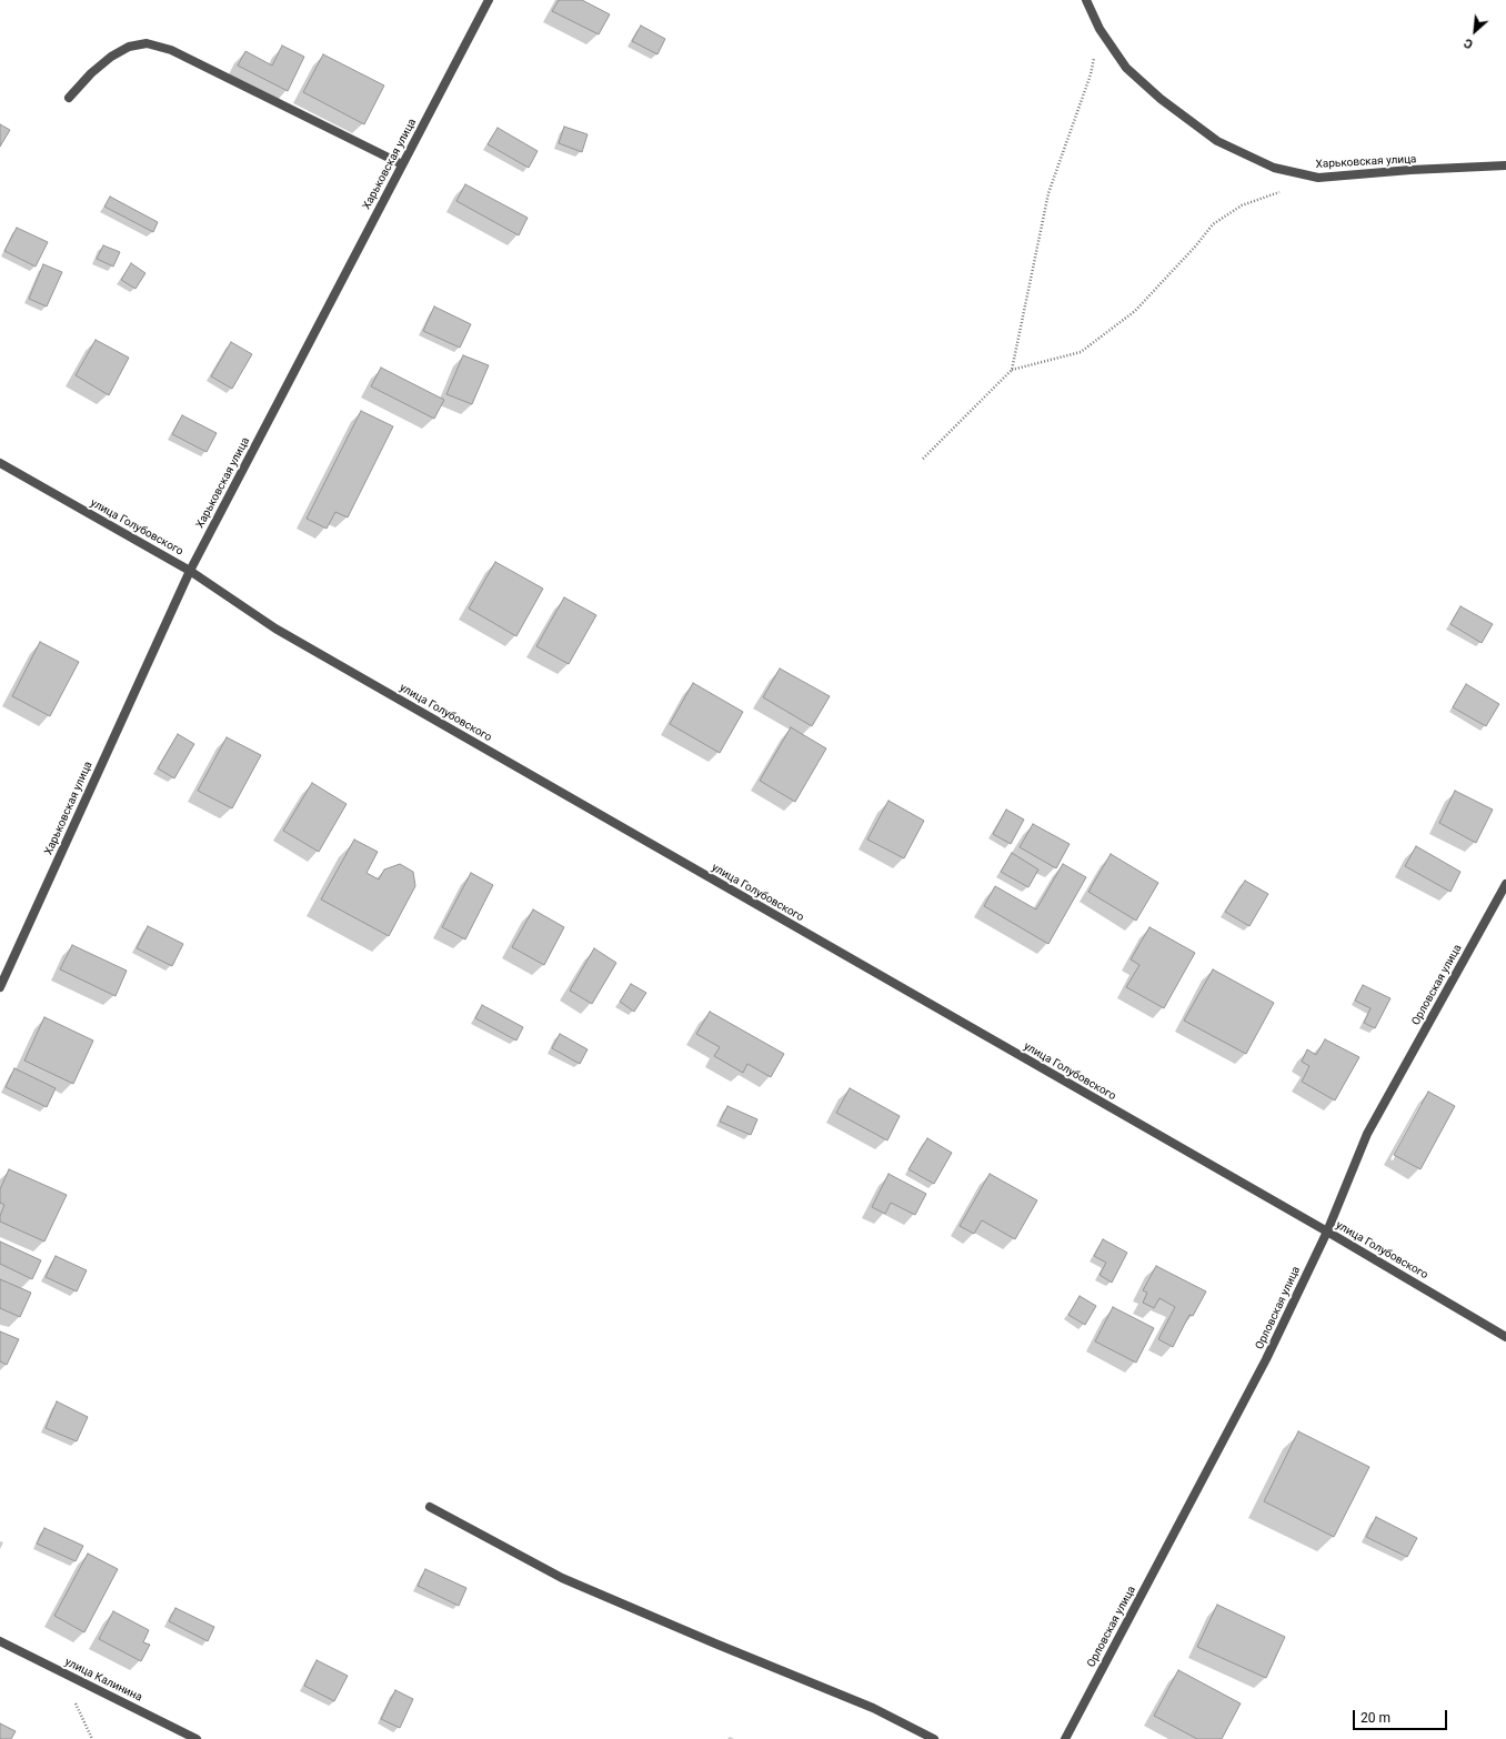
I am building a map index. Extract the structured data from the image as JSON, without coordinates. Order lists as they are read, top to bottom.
{
  "streets": {
    "street": [
      "Харьковская улица",
      "улица Голубовского",
      "Орловская улица",
      "улица Калинина"
    ]
  },
  "crossings": [
    ["Харьковская улица", "улица Голубовского"],
    ["улица Голубовского", "Орловская улица"]
  ],
  "scale_bar": "20 m",
  "north": "bottom left"
}
